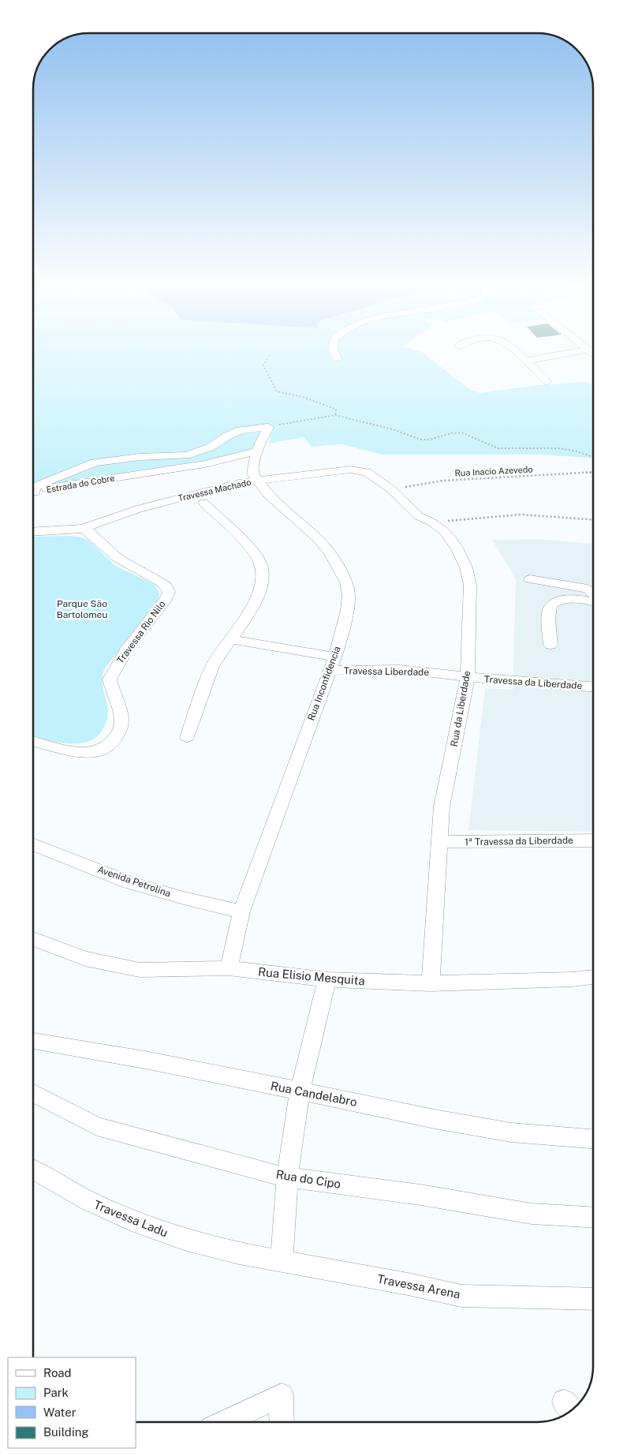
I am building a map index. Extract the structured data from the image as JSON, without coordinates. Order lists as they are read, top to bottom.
{
  "streets": {
    "street": [
      "Estrada do Cobre",
      "Travessa Machado",
      "Travessa Rio Nilo",
      "Travessa Liberdade",
      "Travessa da Liberdade",
      "Rua Inconfidencia",
      "Rua da Liberdade",
      "1ª Travessa da Liberdade",
      "Avenida Petrolina",
      "Rua Elisio Mesquita",
      "Rua Candelabro",
      "Rua do Cipo",
      "Travessa Ladu",
      "Travessa Arena"
    ],
    "path": ["Rua Inacio Azevedo"]
  },
  "crossings": [
    ["Rua Inacio Azevedo", "Rua da Liberdade"],
    ["Travessa Machado", "Travessa Rio Nilo"],
    ["Travessa Machado", "Rua Inconfidencia"],
    ["Travessa Machado", "Rua da Liberdade"],
    ["Travessa Liberdade", "Travessa da Liberdade"],
    ["Travessa Liberdade", "Rua Inconfidencia"],
    ["Travessa Liberdade", "Rua da Liberdade"],
    ["Travessa da Liberdade", "Rua da Liberdade"],
    ["Rua Inconfidencia", "Avenida Petrolina"],
    ["Rua Inconfidencia", "Rua Elisio Mesquita"],
    ["Rua da Liberdade", "1ª Travessa da Liberdade"],
    ["Rua da Liberdade", "Rua Elisio Mesquita"],
    ["Travessa Ladu", "Travessa Arena"]
  ],
  "parks": ["Parque São Bartolomeu"],
  "legend": [
    "Road",
    "Park",
    "Water",
    "Building"
  ]
}
